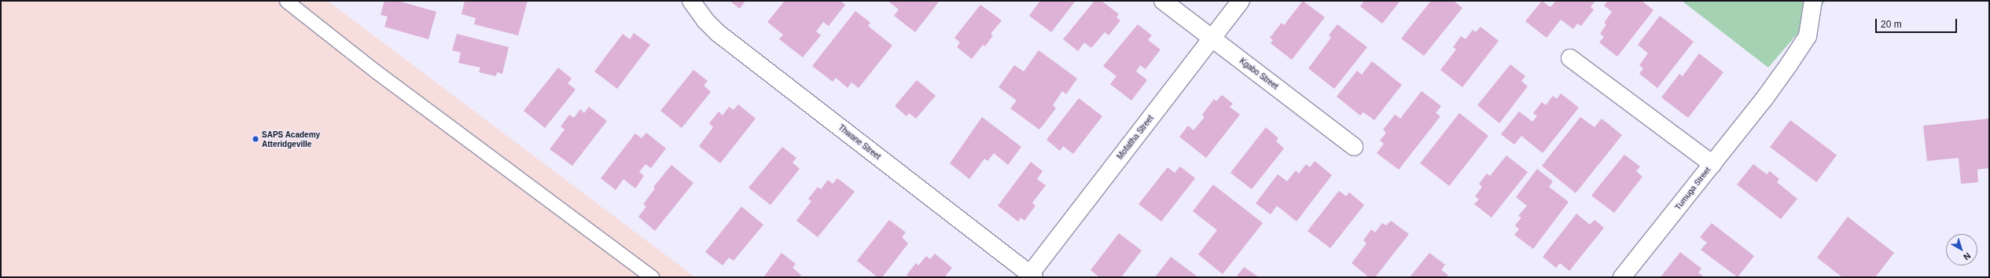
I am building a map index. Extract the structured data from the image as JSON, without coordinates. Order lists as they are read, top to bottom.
{
  "streets": {
    "street": [
      "Kgabo Street",
      "Mofatlha Street",
      "Thwane Street",
      "Tumuga Street"
    ]
  },
  "crossings": [
    ["Kgabo Street", "Mofatlha Street"],
    ["Mofatlha Street", "Thwane Street"]
  ],
  "places": ["SAPS Academy Atteridgeville"],
  "scale_bar": "20 m",
  "north": "bottom right"
}
